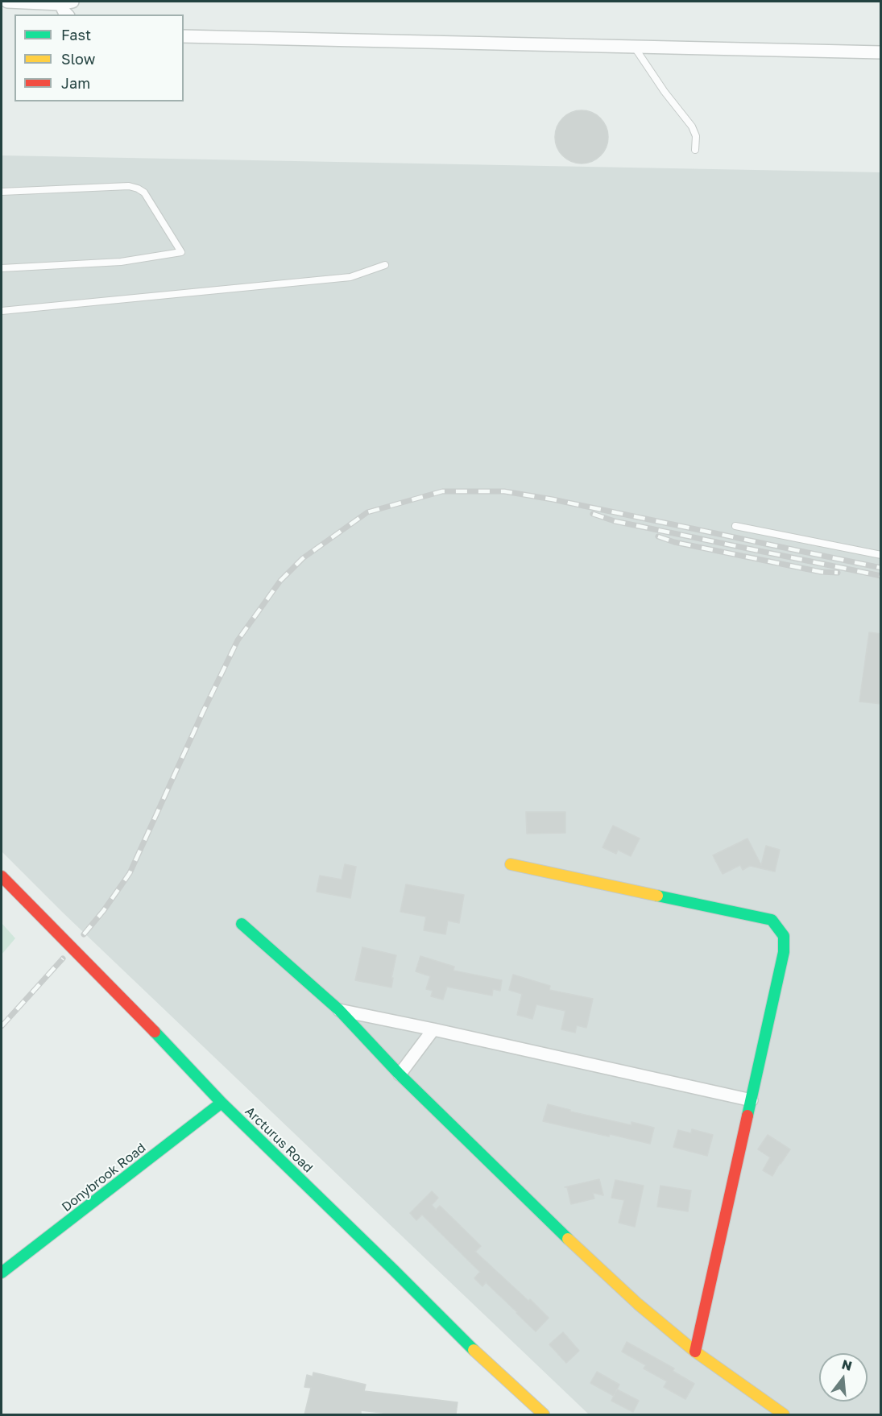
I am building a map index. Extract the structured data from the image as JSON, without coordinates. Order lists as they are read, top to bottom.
{
  "streets": {
    "street": ["Arcturus Road", "Donybrook Road"]
  },
  "crossings": [
    ["Arcturus Road", "Donybrook Road"]
  ],
  "legend": ["Fast", "Slow", "Jam"],
  "north": "top"
}
